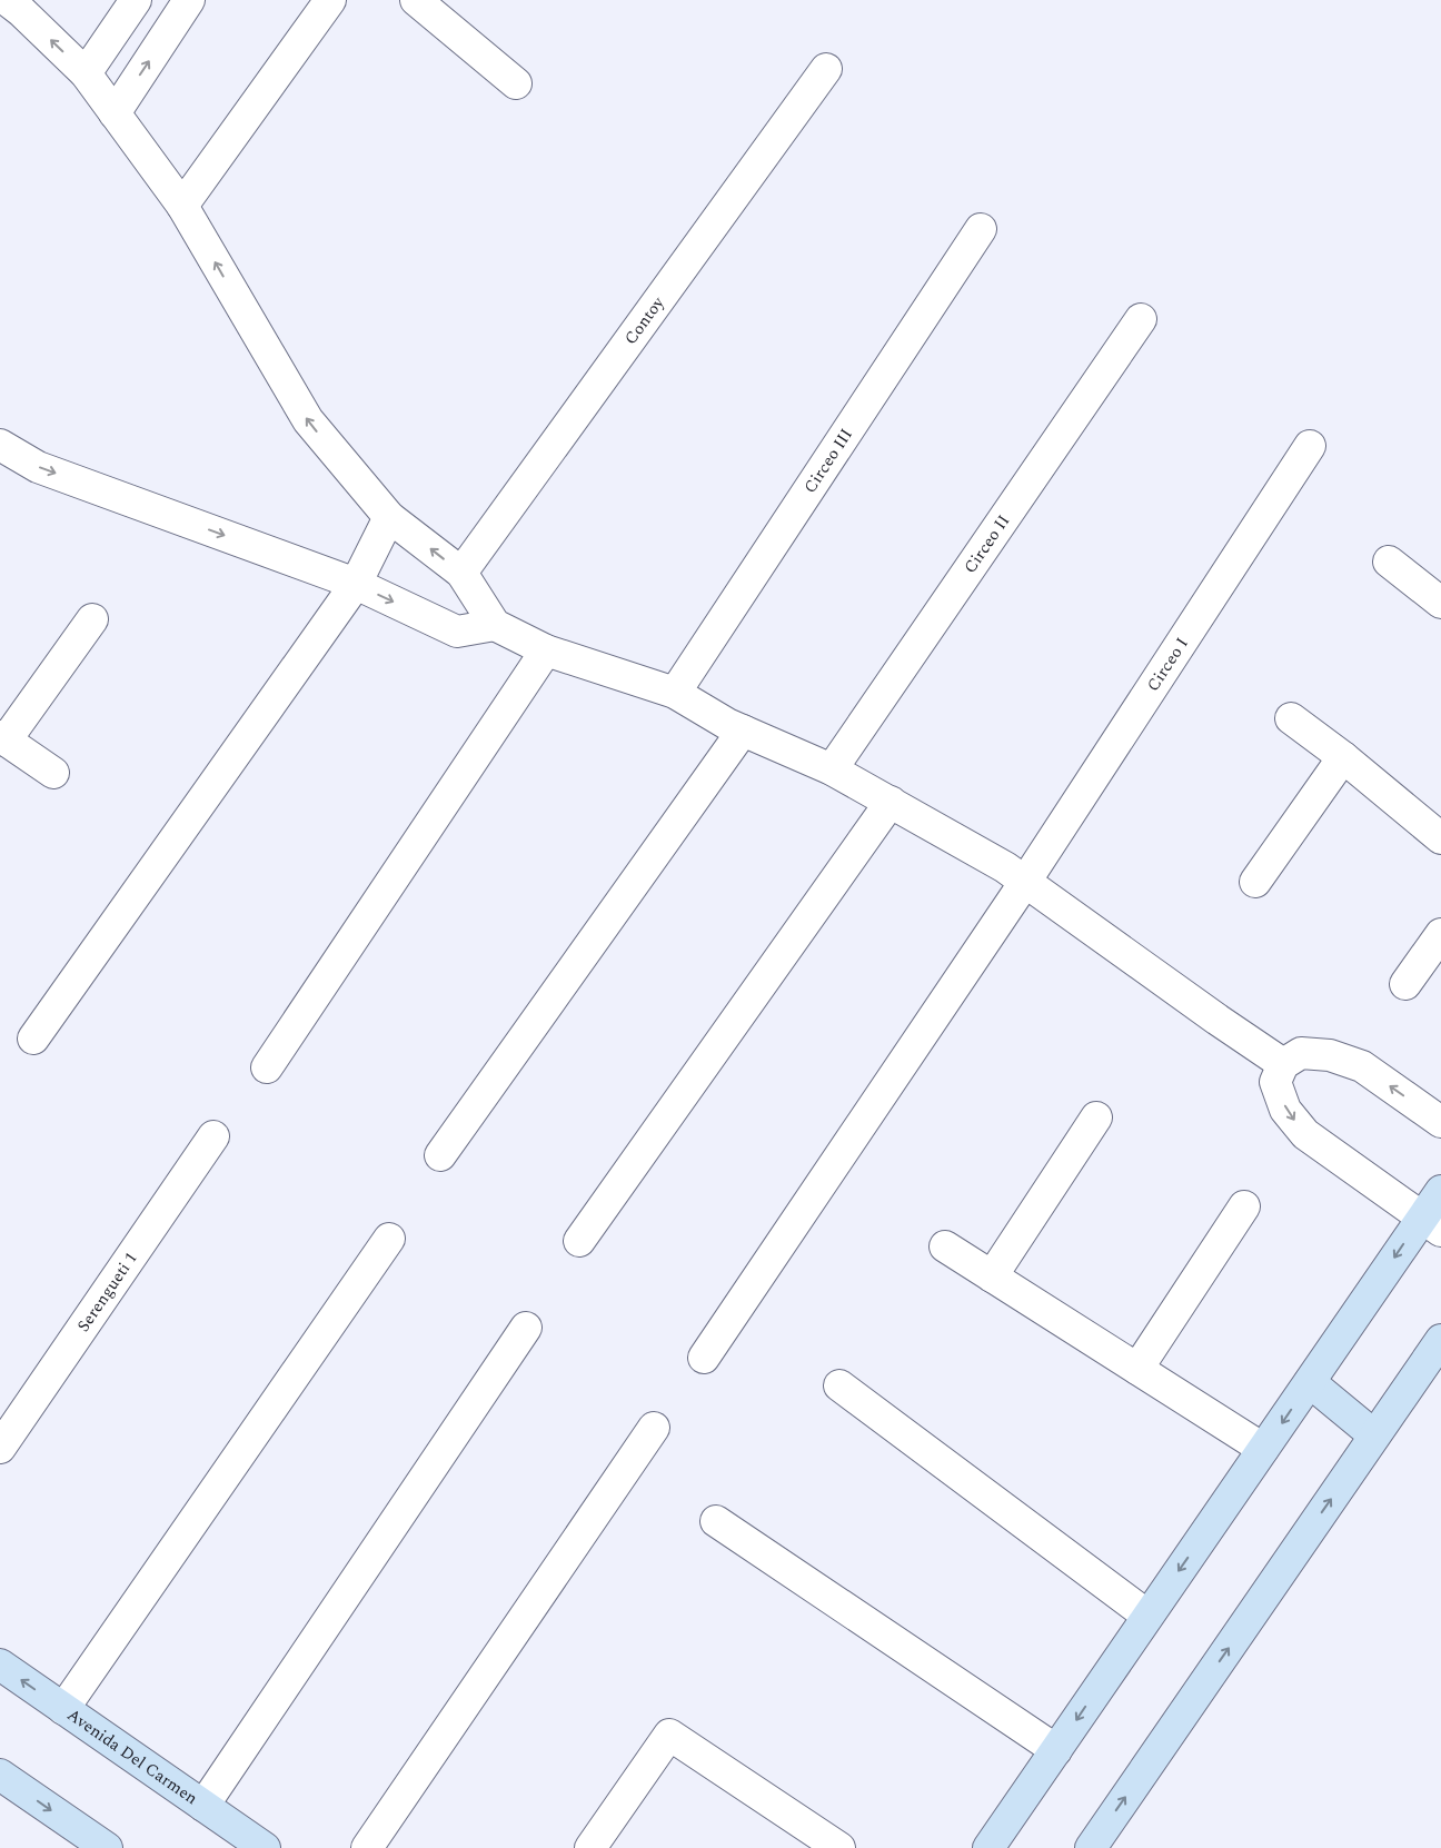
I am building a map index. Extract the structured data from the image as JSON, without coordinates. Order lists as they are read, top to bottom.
{
  "streets": {
    "street": [
      "Contoy",
      "Circeo III",
      "Circeo II",
      "Circeo I",
      "Serengueti 1",
      "Avenida Del Carmen"
    ]
  }
}
